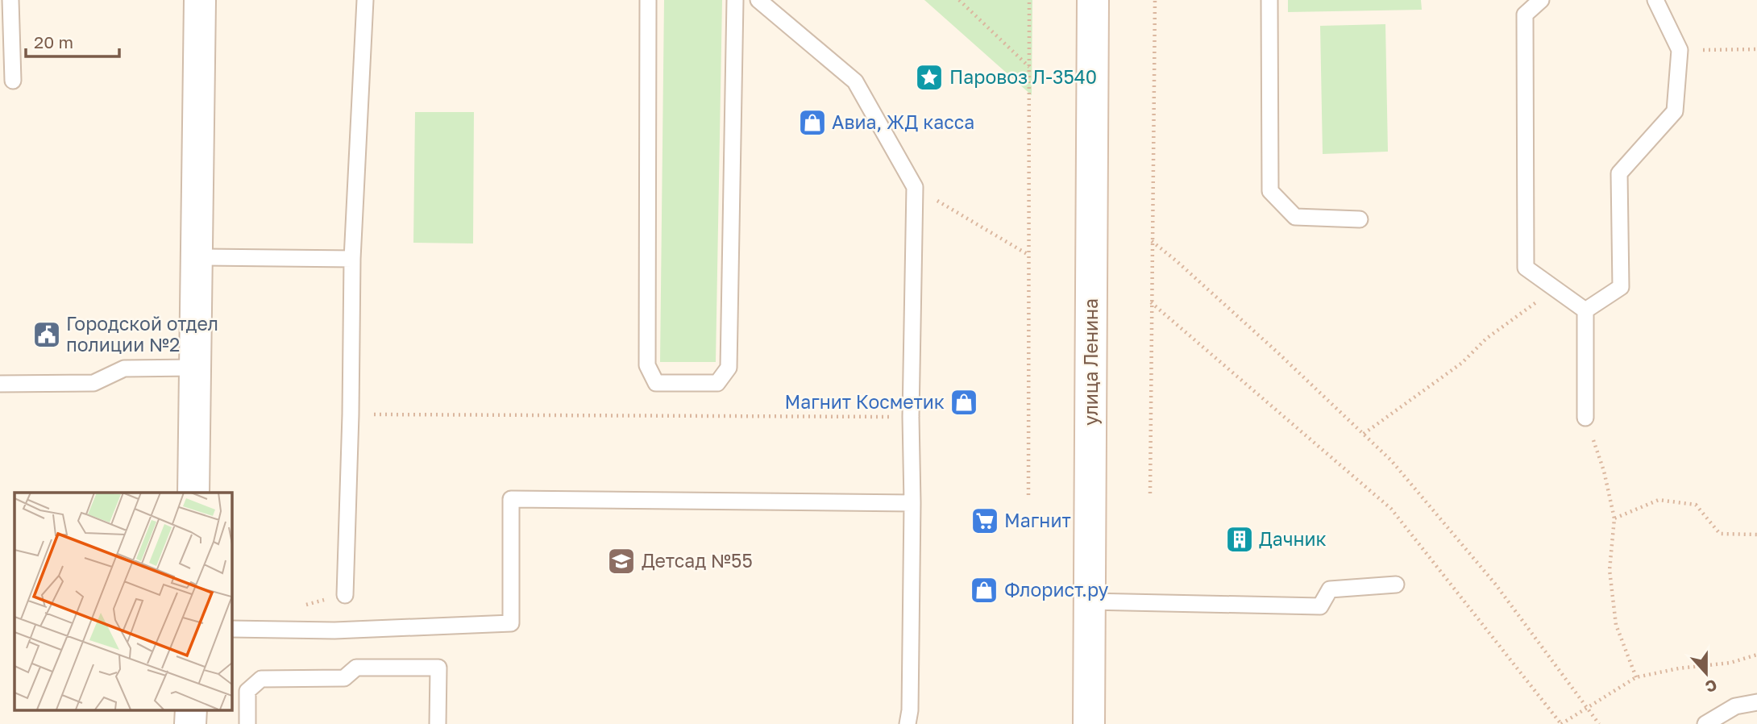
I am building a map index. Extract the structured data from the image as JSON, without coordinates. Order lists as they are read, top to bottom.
{
  "streets": {
    "main road": ["улица Ленина"]
  },
  "places": {
    "place": ["Паровоз Л-3540"],
    "shop": ["Авиа, ЖД касса", "Магнит Косметик", "Флорист.ру"],
    "public building": ["Городской отдел полиции №2"],
    "supermarket": ["Магнит"],
    "building": ["Дачник"],
    "school or university": ["Детсад №55"]
  },
  "scale_bar": "20 m",
  "north": "bottom"
}
